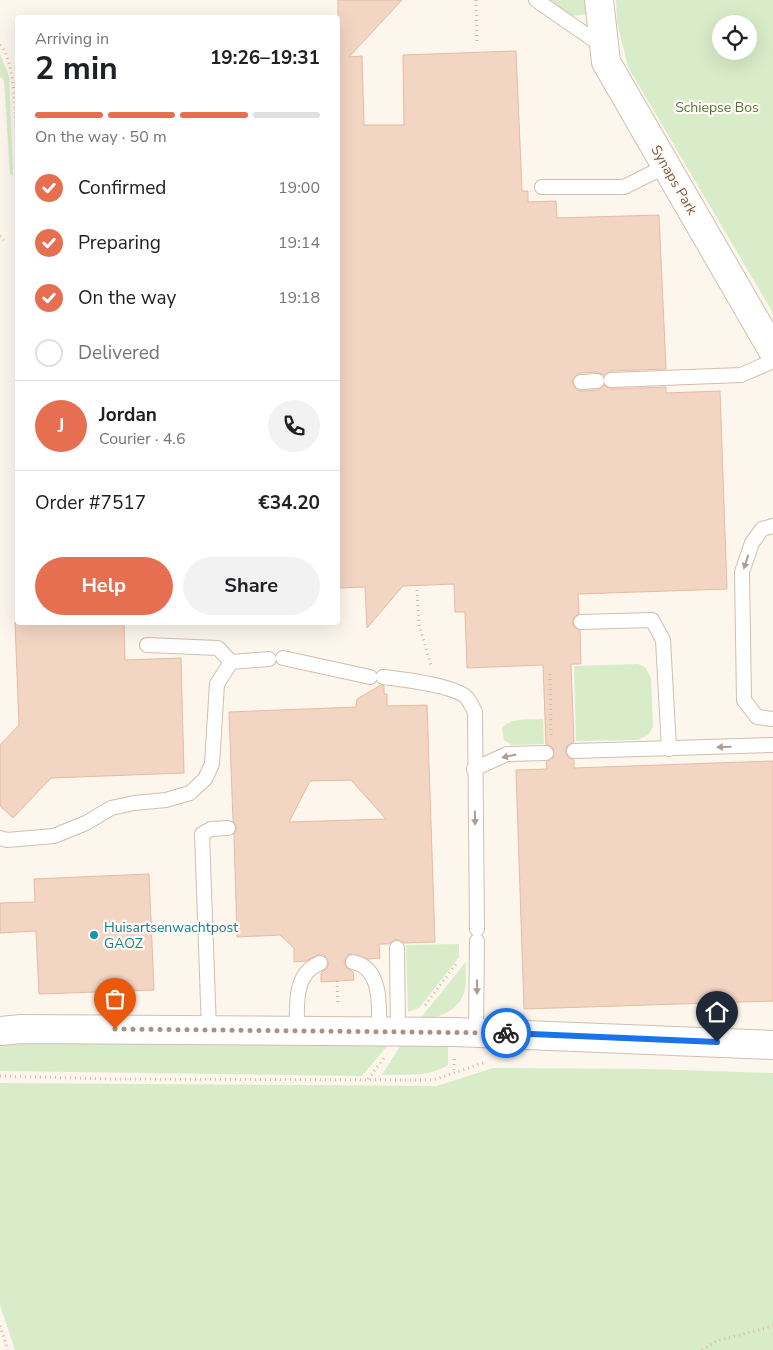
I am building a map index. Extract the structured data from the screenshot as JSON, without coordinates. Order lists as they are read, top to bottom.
{
  "streets": {
    "street": ["Synaps Park"]
  },
  "parks": ["Schiepse Bos"],
  "places": ["Huisartsenwachtpost GAOZ"],
  "page": {
    "heading": ["2 min", "Arriving in", "19:26–19:31"],
    "panel": [
      "Jordan",
      "Courier · 4.6",
      "Order #7517",
      "€34.20"
    ],
    "bar": "On the way · 50 m",
    "list": [
      ["Confirmed", "19:00"],
      ["Preparing", "19:14"],
      ["On the way", "19:18"],
      "Delivered"
    ],
    "round": "J",
    "buttons": ["Help", "Share"]
  }
}
